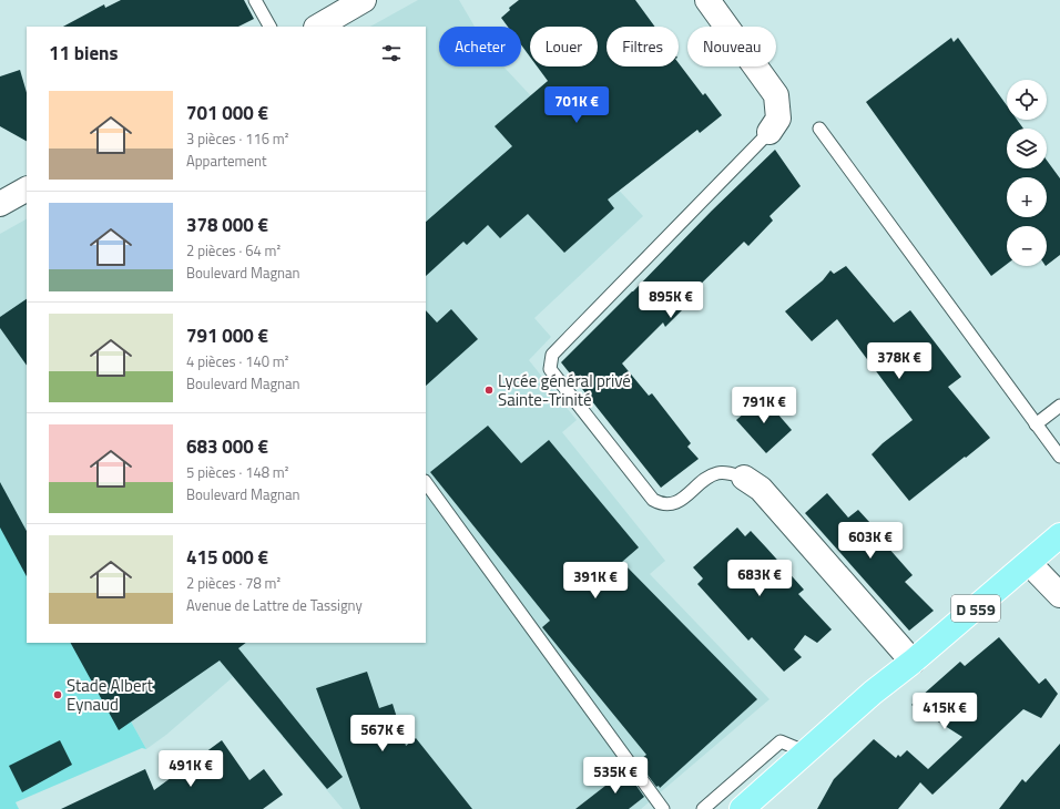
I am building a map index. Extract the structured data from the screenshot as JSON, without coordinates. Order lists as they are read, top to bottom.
{
  "streets": {
    "main road": ["D 559"]
  },
  "places": ["Lycée général privé Sainte-Trinité", "Stade Albert Eynaud"],
  "page": {
    "chip": [
      "Acheter",
      "Louer",
      "Filtres",
      "Nouveau"
    ],
    "heading": "11 biens",
    "map_buttons": ["+", "−"],
    "list": [
      {
        "name": "701 000 €",
        "note": "3 pièces · 116 m² · Appartement"
      },
      {
        "name": "378 000 €",
        "note": "2 pièces · 64 m² · Boulevard Magnan"
      },
      {
        "name": "791 000 €",
        "note": "4 pièces · 140 m² · Boulevard Magnan"
      },
      {
        "name": "683 000 €",
        "note": "5 pièces · 148 m² · Boulevard Magnan"
      },
      {
        "name": "415 000 €",
        "note": "2 pièces · 78 m² · Avenue de Lattre de Tassigny"
      }
    ],
    "price": [
      "701K €",
      "895K €",
      "378K €",
      "791K €",
      "603K €",
      "683K €",
      "391K €",
      "415K €",
      "567K €",
      "491K €",
      "535K €"
    ]
  }
}
